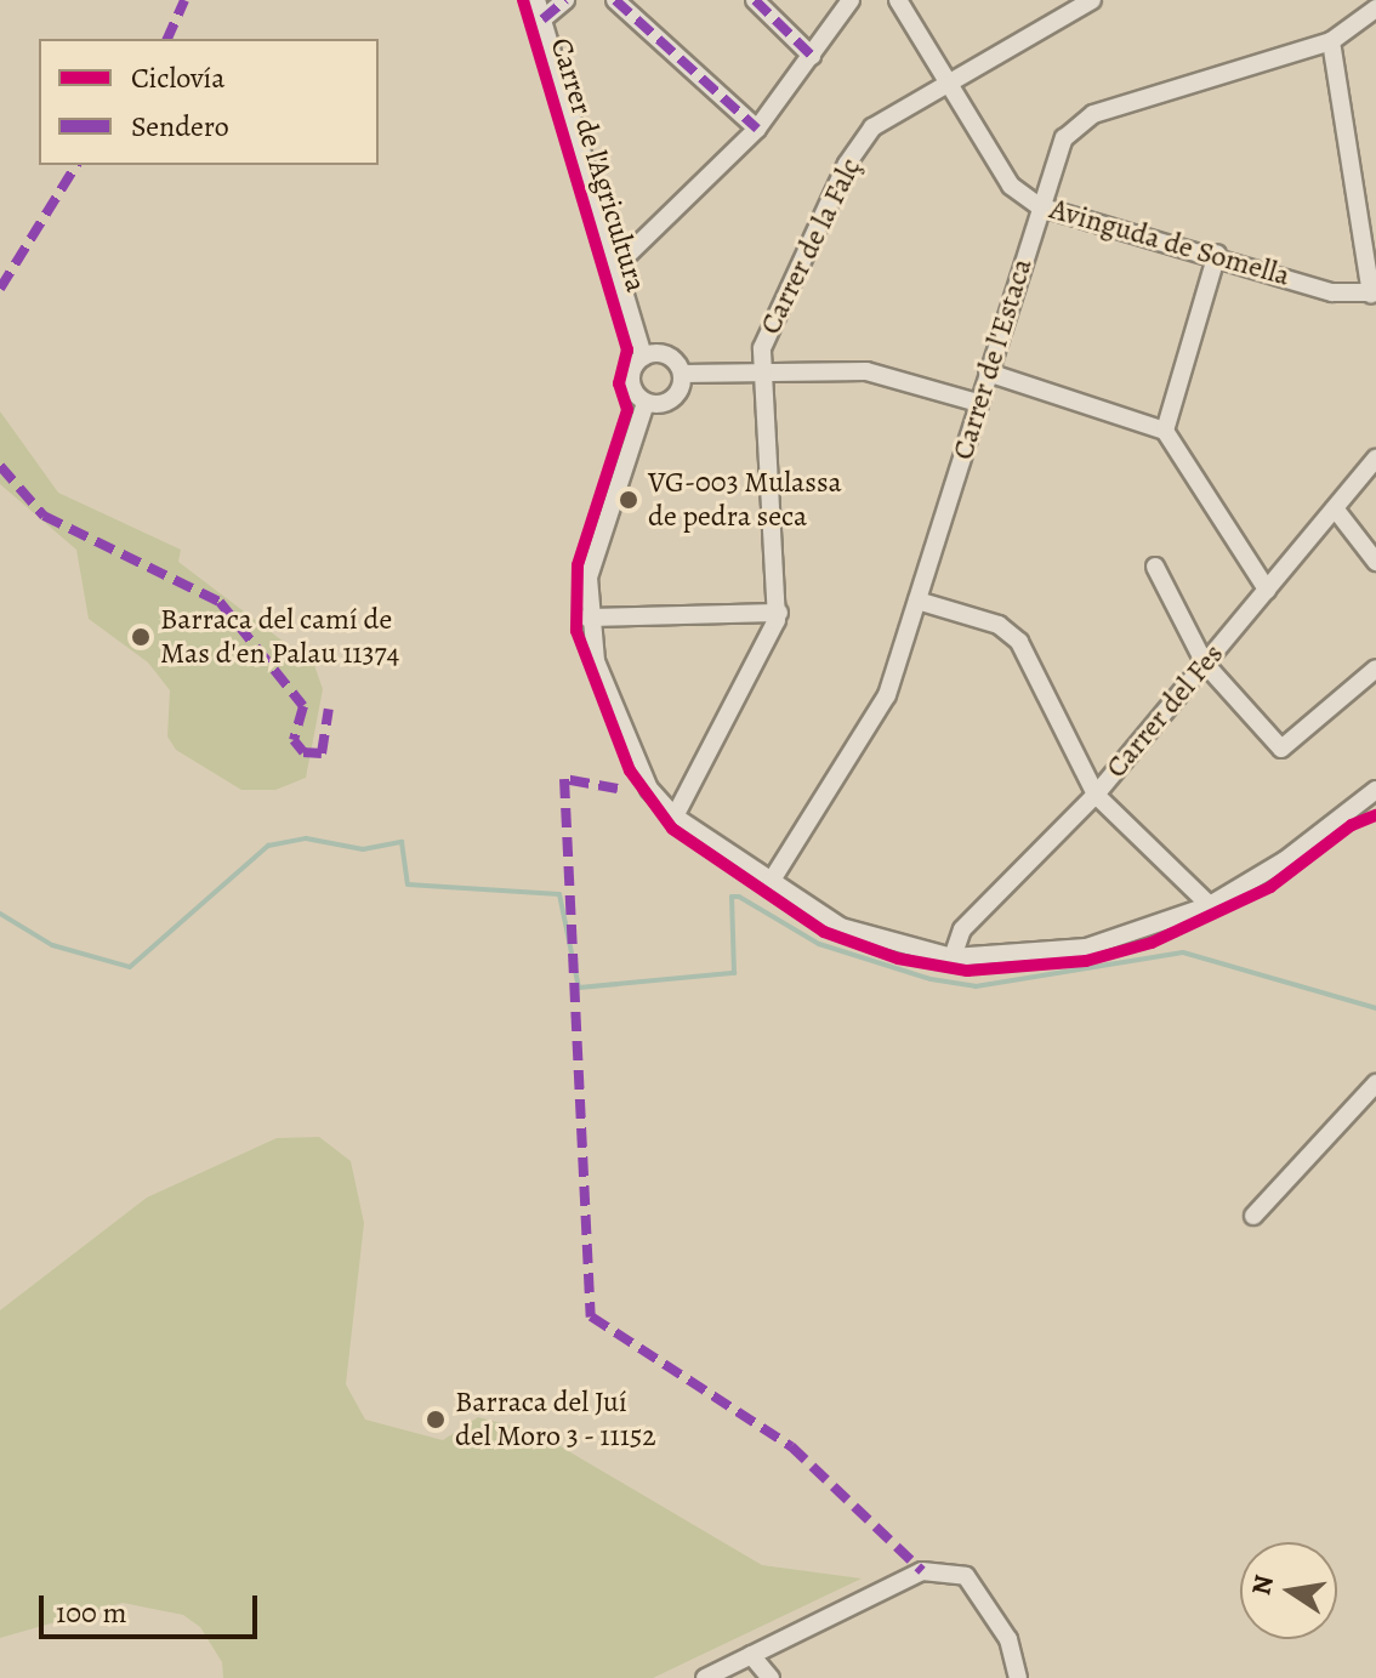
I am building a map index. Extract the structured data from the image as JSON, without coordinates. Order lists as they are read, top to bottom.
{
  "streets": {
    "street": [
      "Carrer de l'Agricultura",
      "Avinguda de Somella",
      "Carrer de la Falç",
      "Carrer de l'Estaca",
      "Carrer del Fes"
    ]
  },
  "crossings": [
    ["Carrer de l'Agricultura", "Carrer de la Falç"],
    ["Avinguda de Somella", "Carrer de la Falç"],
    ["Avinguda de Somella", "Carrer de l'Estaca"]
  ],
  "places": ["VG-003 Mulassa de pedra seca", "Barraca del camí de Mas d'en Palau 11374", "Barraca del Juí del Moro 3 - 11152"],
  "legend": ["Ciclovía", "Sendero"],
  "scale_bar": "100 m",
  "north": "left"
}
